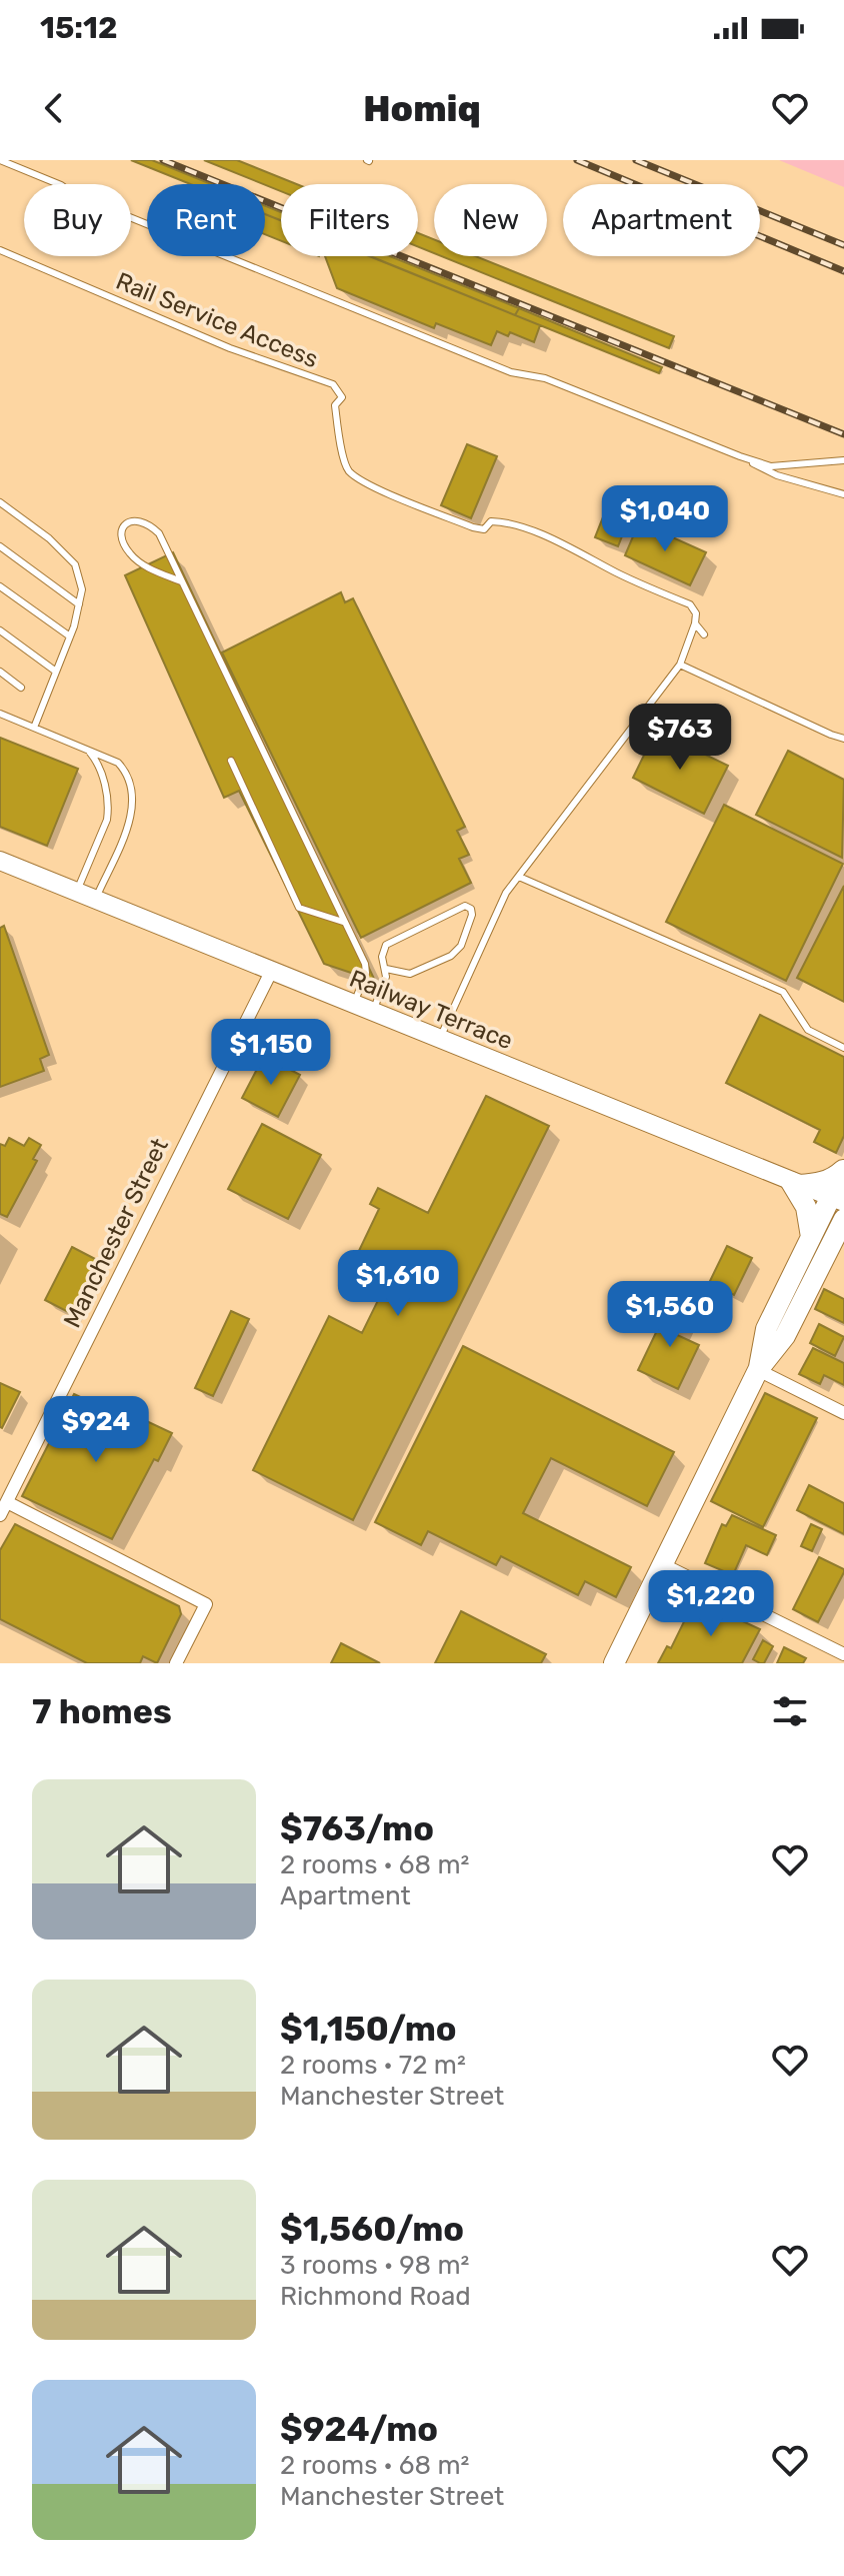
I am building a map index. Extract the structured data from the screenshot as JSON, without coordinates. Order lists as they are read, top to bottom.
{
  "streets": {
    "main road": ["Railway Terrace"],
    "street": ["Manchester Street"],
    "lane": ["Rail Service Access"]
  },
  "crossings": [
    ["Railway Terrace", "Manchester Street"]
  ],
  "page": {
    "status": "15:12",
    "header": "Homiq",
    "chip": [
      "Buy",
      "Rent",
      "Filters",
      "New",
      "Apartment"
    ],
    "price": [
      "$1,040",
      "$763",
      "$1,150",
      "$1,610",
      "$1,560",
      "$924",
      "$1,220"
    ],
    "heading": "7 homes",
    "list": [
      {
        "name": "$763/mo",
        "note": "2 rooms · 68 m² · Apartment"
      },
      {
        "name": "$1,150/mo",
        "note": "2 rooms · 72 m² · Manchester Street"
      },
      {
        "name": "$1,560/mo",
        "note": "3 rooms · 98 m² · Richmond Road"
      },
      {
        "name": "$924/mo",
        "note": "2 rooms · 68 m² · Manchester Street"
      }
    ]
  }
}
